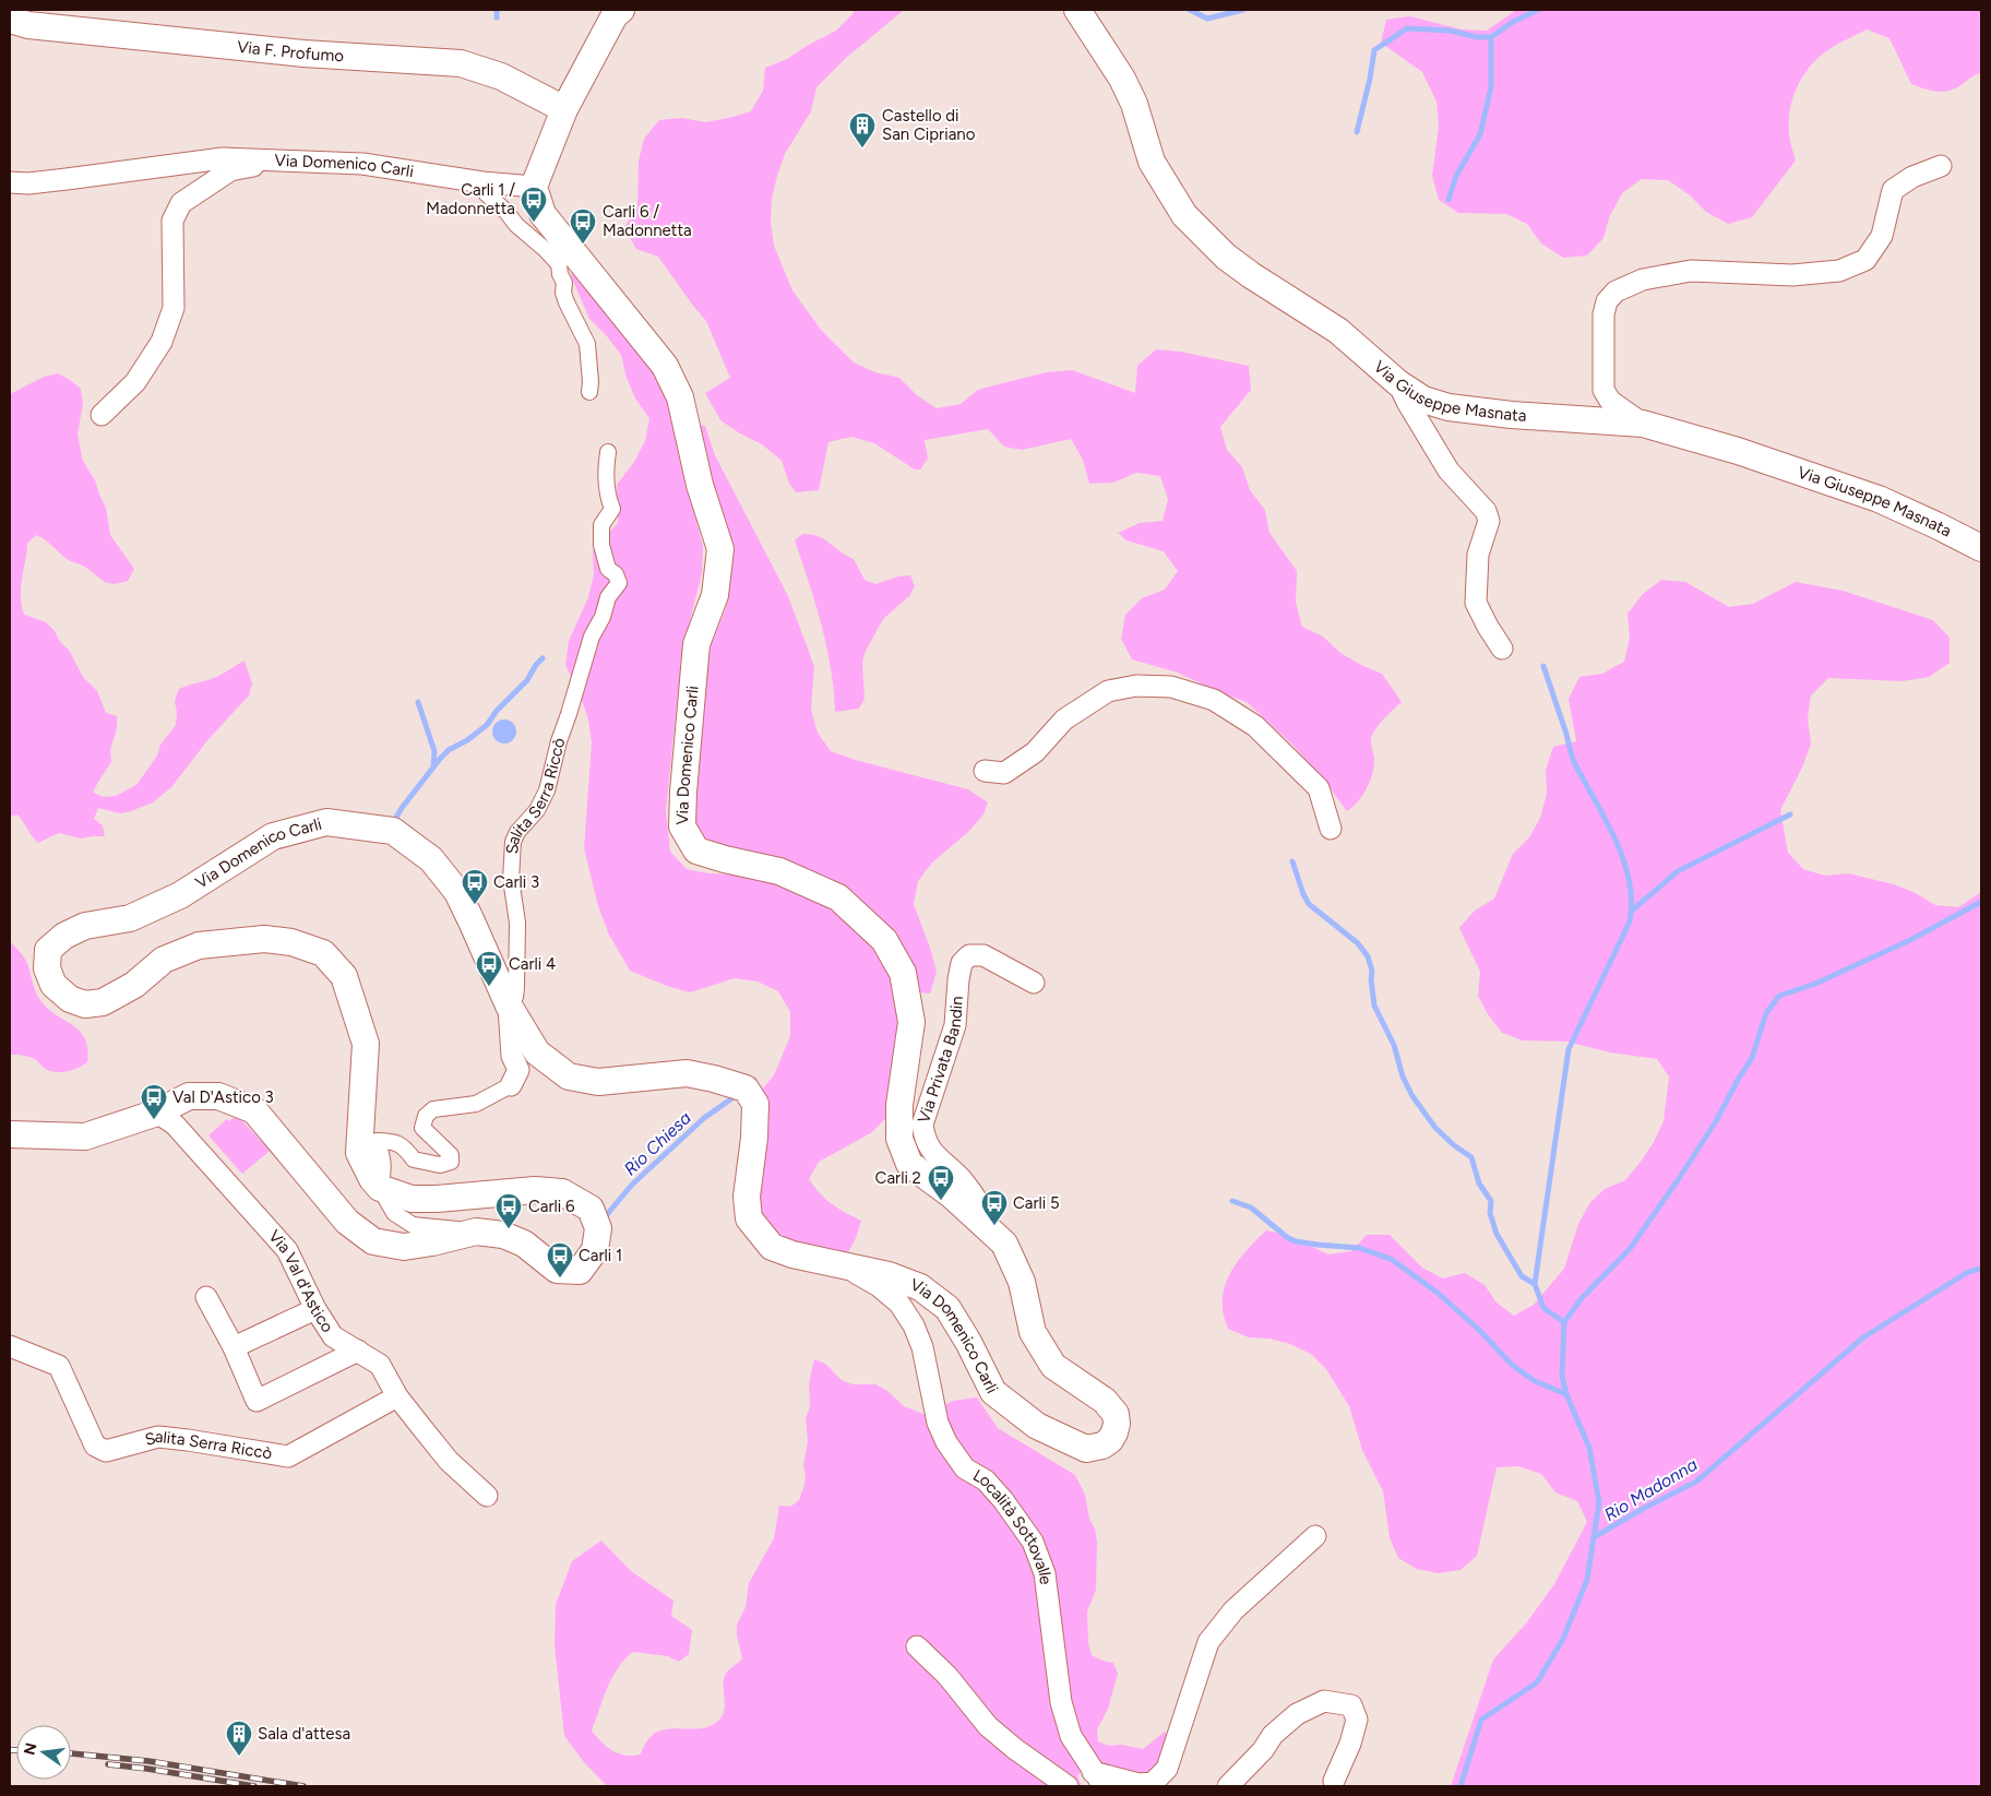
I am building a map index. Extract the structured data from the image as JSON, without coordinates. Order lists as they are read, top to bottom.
{
  "streets": {
    "street": [
      "Via F. Profumo",
      "Via Domenico Carli",
      "Via Giuseppe Masnata",
      "Salita Serra Riccò",
      "Via Privata Bandin",
      "Via Val d'Astico",
      "Località Sottovalle"
    ]
  },
  "crossings": [
    ["Via Domenico Carli", "Salita Serra Riccò"],
    ["Via Domenico Carli", "Via Privata Bandin"],
    ["Via Domenico Carli", "Località Sottovalle"],
    ["Salita Serra Riccò", "Via Val d'Astico"]
  ],
  "water": ["Rio Chiesa", "Rio Madonna"],
  "places": {
    "building": ["Castello di San Cipriano", "Sala d'attesa"],
    "bus stop": [
      "Carli 1 / Madonnetta",
      "Carli 6 / Madonnetta",
      "Carli 3",
      "Carli 4",
      "Val D'Astico 3",
      "Carli 2",
      "Carli 5",
      "Carli 6",
      "Carli 1"
    ]
  },
  "north": "left"
}
